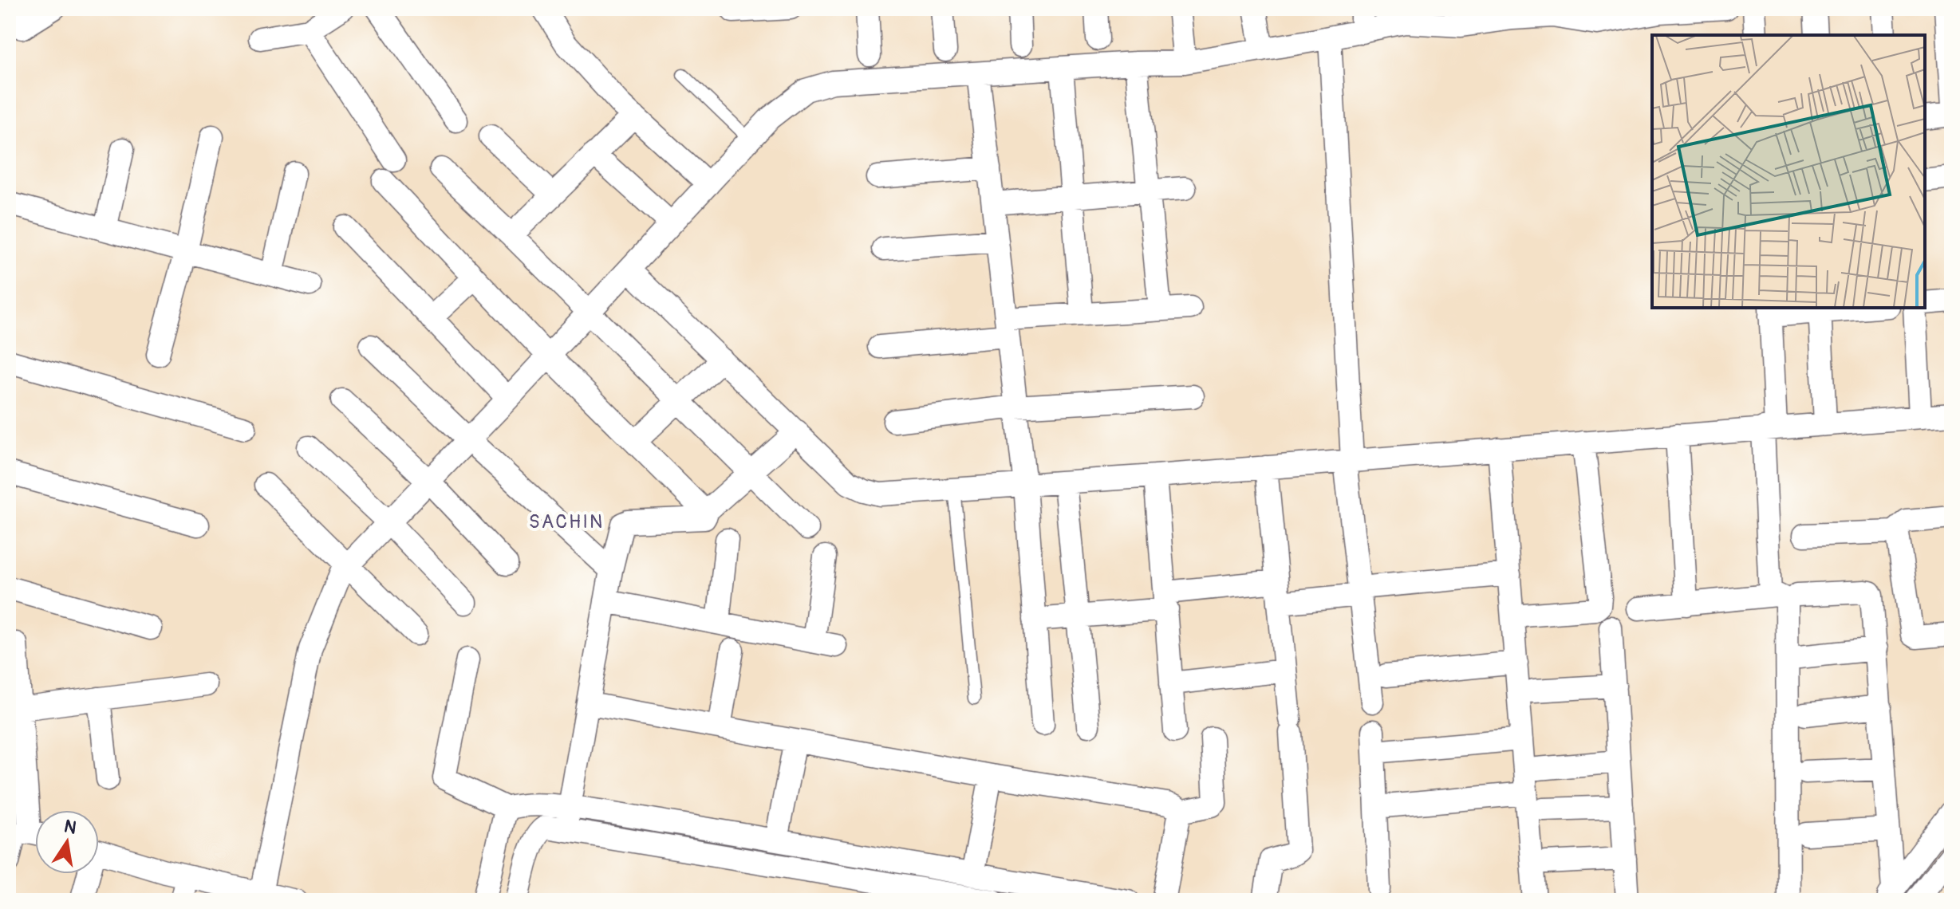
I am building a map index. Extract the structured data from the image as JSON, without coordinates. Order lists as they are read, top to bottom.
{
  "districts": ["SACHIN"],
  "north": "top"
}
